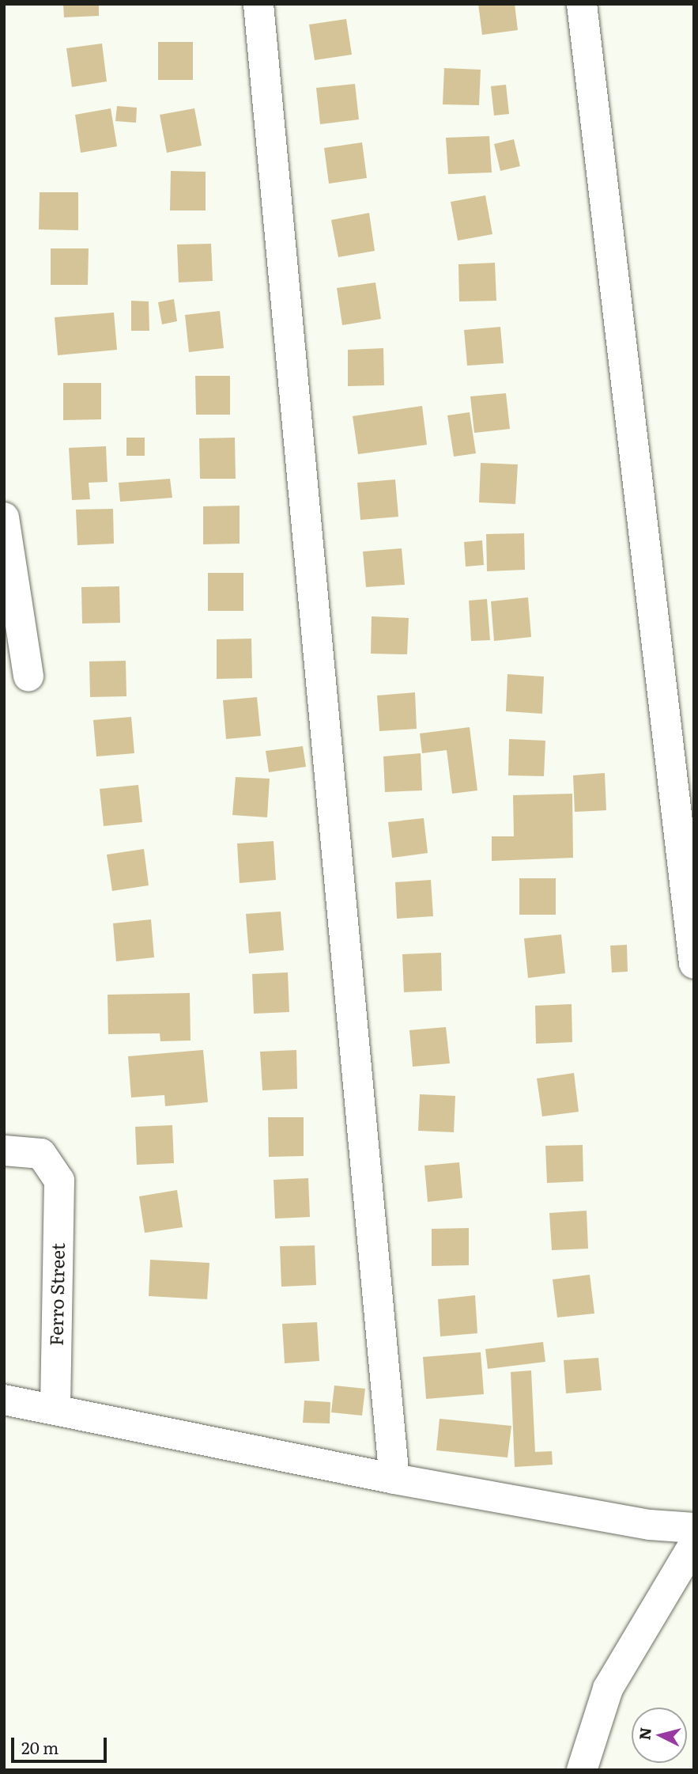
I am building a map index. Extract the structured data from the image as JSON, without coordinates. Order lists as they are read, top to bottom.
{
  "streets": {
    "street": ["Ferro Street"]
  },
  "scale_bar": "20 m",
  "north": "left"
}
